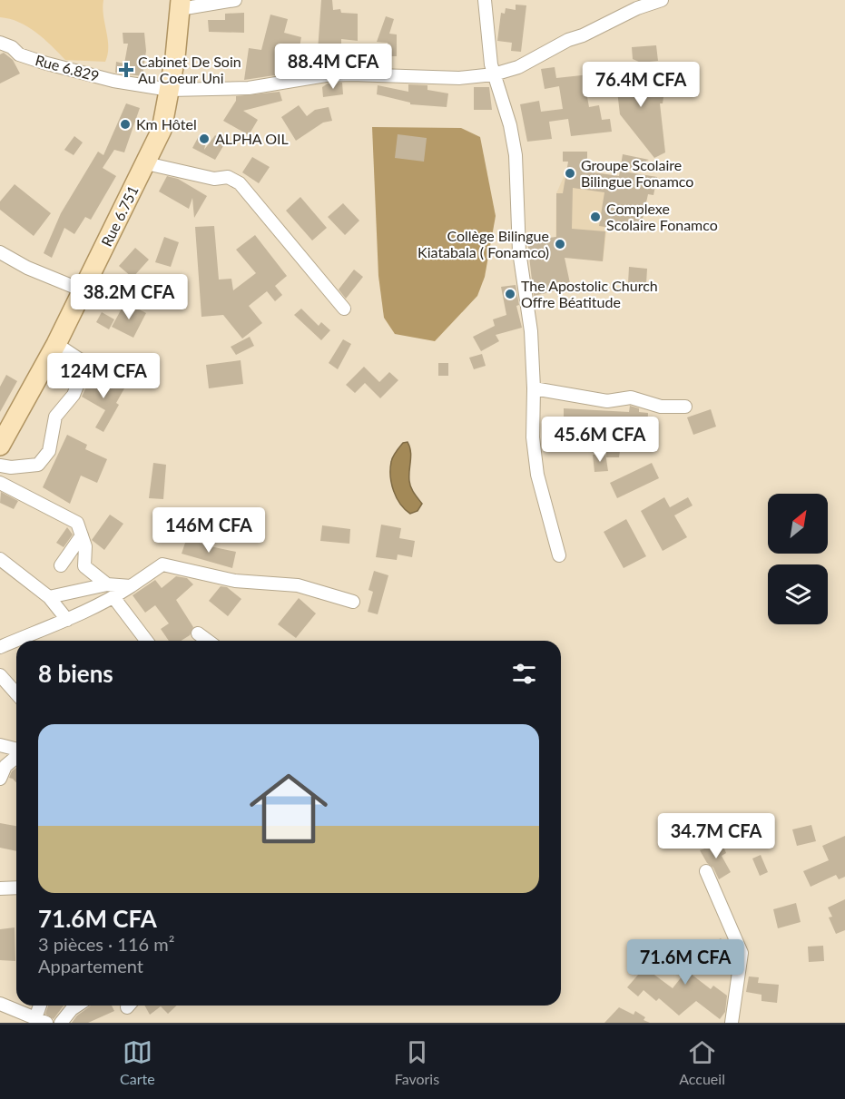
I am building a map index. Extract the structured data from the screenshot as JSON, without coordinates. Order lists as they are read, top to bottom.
{
  "streets": {
    "main road": ["Rue 6.751"],
    "street": ["Rue 6.829"]
  },
  "crossings": [
    ["Rue 6.829", "Rue 6.751"]
  ],
  "places": {
    "health": ["Cabinet De Soin Au Coeur Uni"],
    "other": [
      "Km Hôtel",
      "ALPHA OIL",
      "Groupe Scolaire Bilingue Fonamco",
      "Complexe Scolaire Fonamco",
      "Collège Bilingue Kiatabala ( Fonamco)",
      "The Apostolic Church Offre Béatitude"
    ]
  },
  "north": "top right",
  "page": {
    "price": [
      "88.4M CFA",
      "76.4M CFA",
      "38.2M CFA",
      "124M CFA",
      "45.6M CFA",
      "146M CFA",
      "34.7M CFA",
      "71.6M CFA"
    ],
    "heading": "8 biens",
    "list": [
      {
        "name": "71.6M CFA",
        "note": "3 pièces · 116 m² · Appartement"
      }
    ],
    "tabs": ["Carte", "Favoris", "Accueil"]
  }
}
